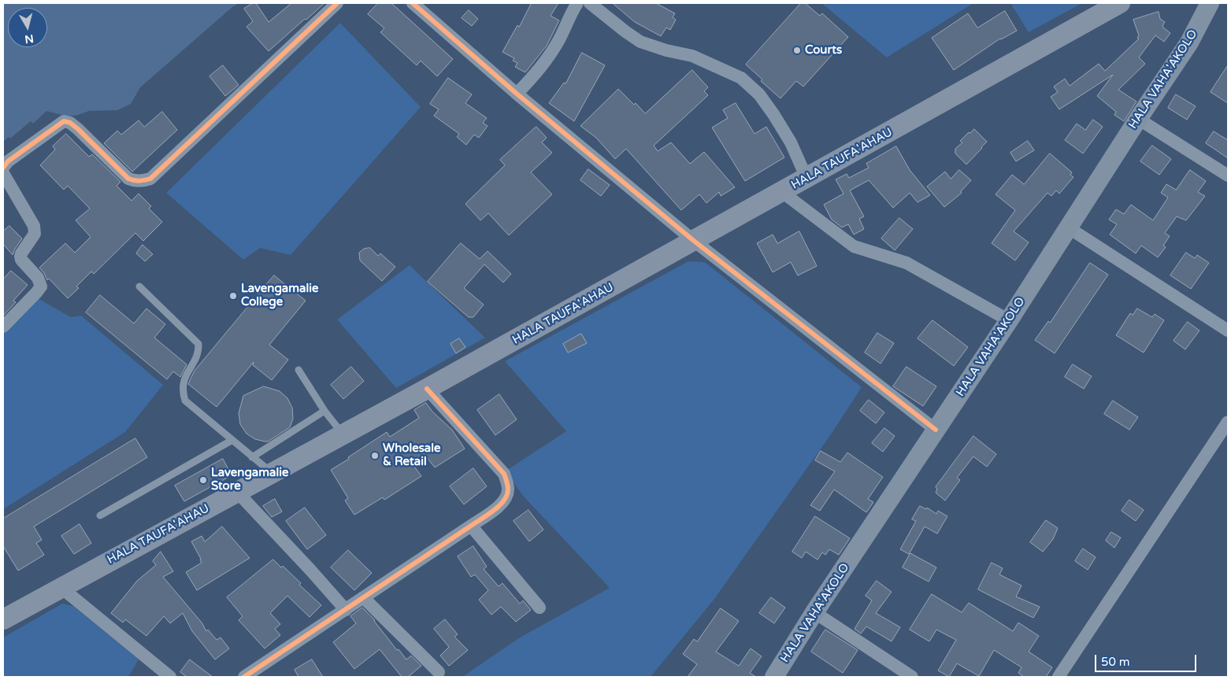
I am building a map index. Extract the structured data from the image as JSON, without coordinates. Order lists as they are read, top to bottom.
{
  "streets": {
    "main road": ["HALA VAHA'AKOLO", "HALA TAUFA'AHAU"]
  },
  "places": [
    "Courts",
    "Lavengamalie College",
    "Wholesale & Retail",
    "Lavengamalie Store"
  ],
  "scale_bar": "50 m",
  "north": "bottom"
}
